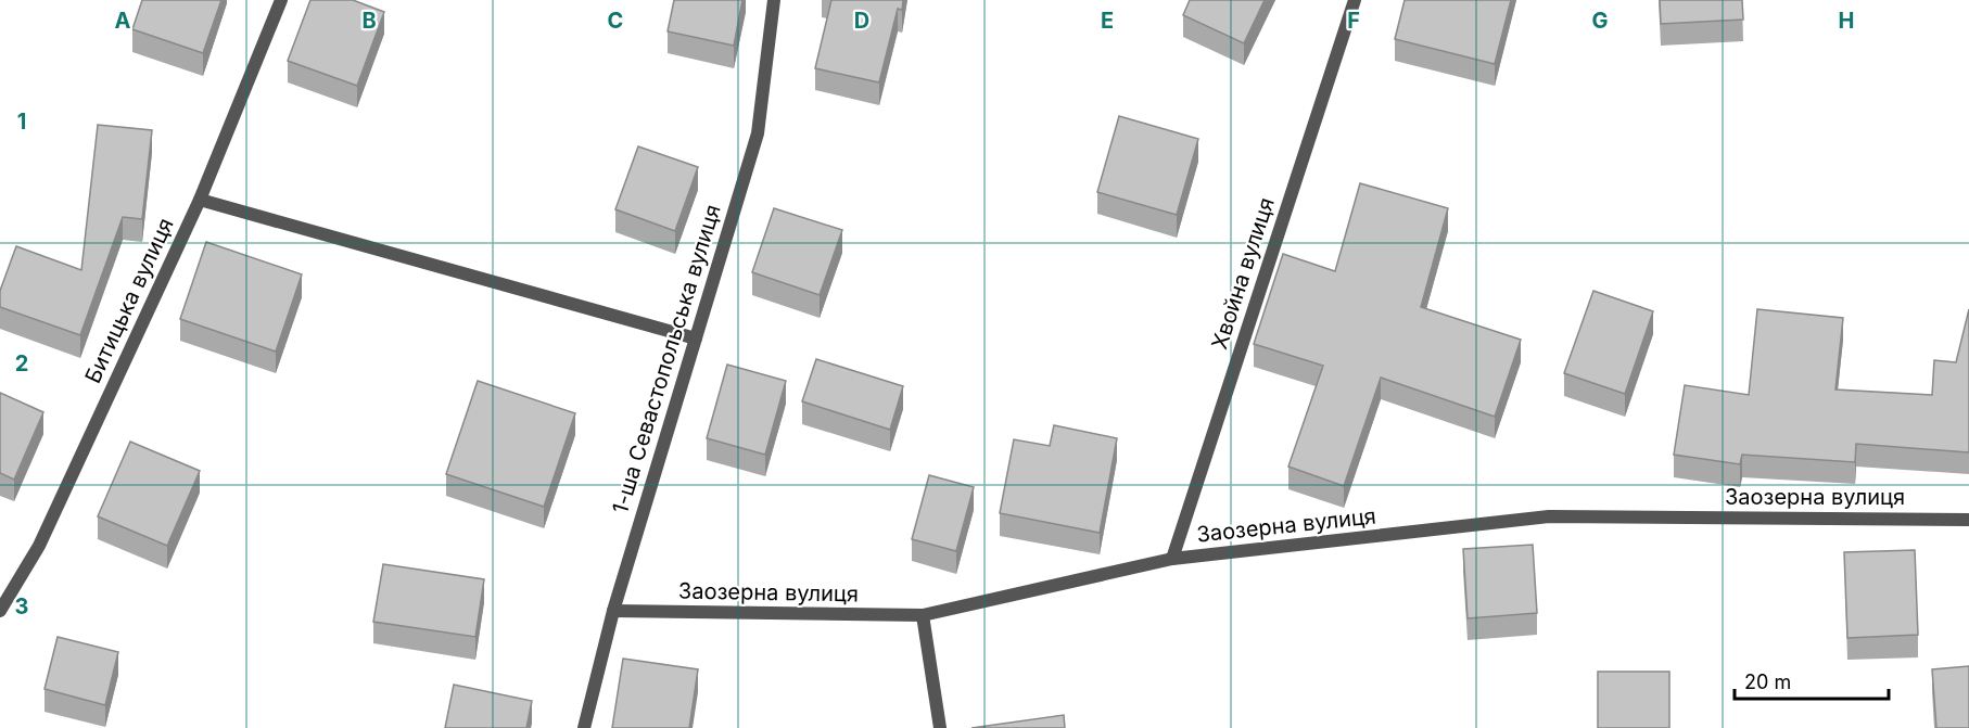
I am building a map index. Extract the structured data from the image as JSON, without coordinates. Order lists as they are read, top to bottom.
{
  "streets": {
    "street": [
      "Хвойна вулиця",
      "Битицька вулиця",
      "1-ша Севастопольська вулиця",
      "Заозерна вулиця"
    ]
  },
  "crossings": [
    ["Хвойна вулиця", "Заозерна вулиця"],
    ["1-ша Севастопольська вулиця", "Заозерна вулиця"]
  ],
  "scale_bar": "20 m",
  "grid": {
    "columns": [
      "A",
      "B",
      "C",
      "D",
      "E",
      "F",
      "G",
      "H"
    ],
    "rows": ["1", "2", "3"]
  }
}
